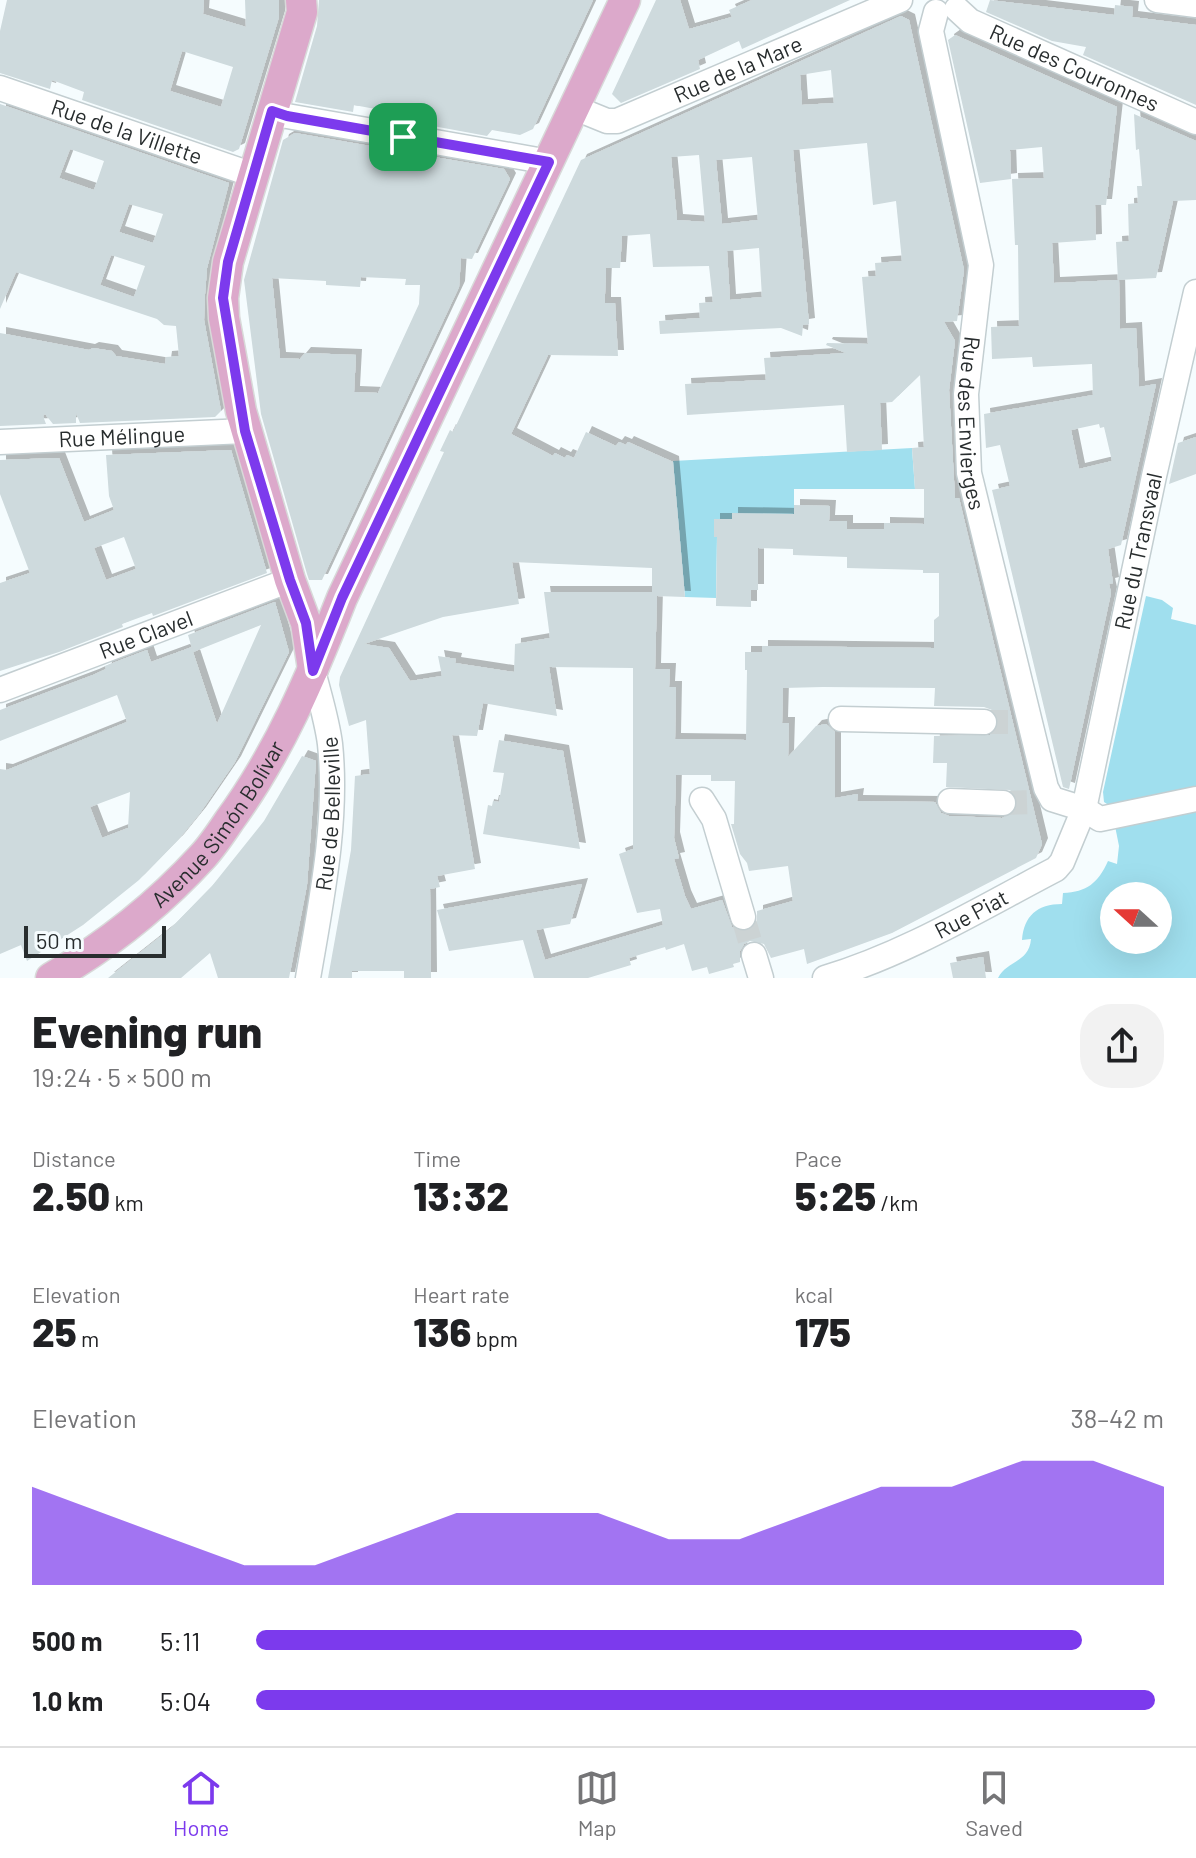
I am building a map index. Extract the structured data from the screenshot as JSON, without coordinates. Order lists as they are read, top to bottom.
{
  "streets": {
    "main road": ["Rue de Belleville", "Avenue Simón Bolívar"],
    "street": [
      "Rue des Couronnes",
      "Rue de la Mare",
      "Rue de la Villette",
      "Rue des Envierges",
      "Rue Mélingue",
      "Rue du Transvaal",
      "Rue Clavel",
      "Rue Piat"
    ]
  },
  "crossings": [
    ["Rue des Couronnes", "Rue des Envierges"],
    ["Rue de la Mare", "Avenue Simón Bolívar"],
    ["Rue de la Villette", "Rue de Belleville"],
    ["Rue des Envierges", "Rue du Transvaal"],
    ["Rue des Envierges", "Rue Piat"],
    ["Rue Mélingue", "Rue de Belleville"],
    ["Rue du Transvaal", "Rue Piat"],
    ["Rue Clavel", "Rue de Belleville"],
    ["Rue de Belleville", "Avenue Simón Bolívar"]
  ],
  "scale_bar": "50 m",
  "north": "left",
  "page": {
    "scale": "50 m",
    "heading": ["Evening run", "19:24 · 5 × 500 m"],
    "stats": [
      ["Distance", "2.50 km"],
      ["Time", "13:32"],
      ["Pace", "5:25 /km"],
      ["Elevation", "25 m"],
      ["Heart rate", "136 bpm"],
      ["kcal", "175"]
    ],
    "chart": ["Elevation", "38–42 m"],
    "list": [
      {
        "name": "500 m",
        "note": "5:11"
      },
      {
        "name": "1.0 km",
        "note": "5:04"
      }
    ],
    "tabs": ["Home", "Map", "Saved"]
  }
}
